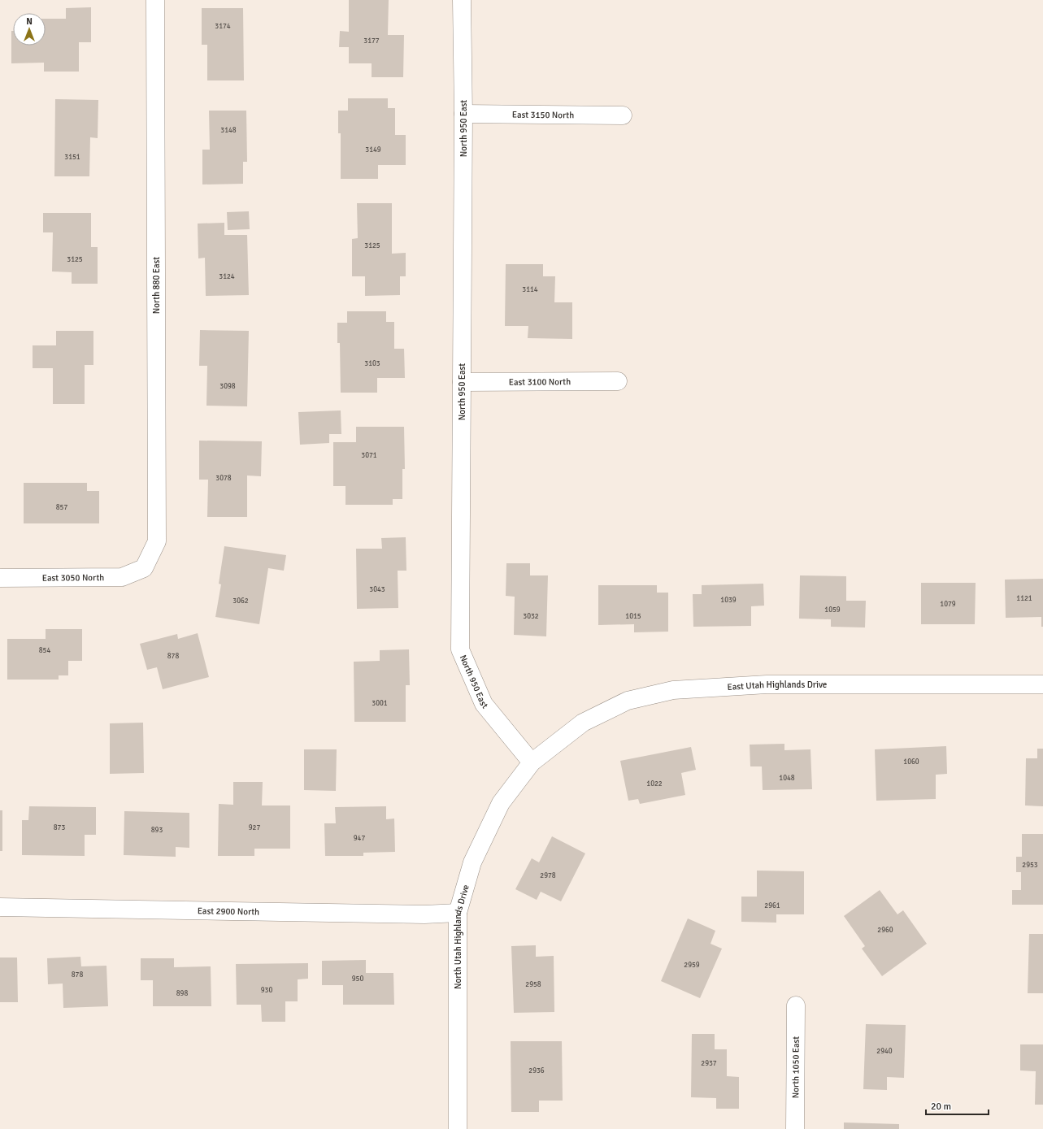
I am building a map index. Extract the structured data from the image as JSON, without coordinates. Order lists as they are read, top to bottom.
{
  "streets": {
    "street": [
      "East 3150 North",
      "North 950 East",
      "North 880 East",
      "East 3100 North",
      "East 3050 North",
      "East Utah Highlands Drive",
      "East 2900 North",
      "North Utah Highlands Drive",
      "North 1050 East"
    ]
  },
  "crossings": [
    ["East 3150 North", "North 950 East"],
    ["North 950 East", "East 3100 North"],
    ["North 950 East", "East Utah Highlands Drive"],
    ["North 950 East", "North Utah Highlands Drive"],
    ["North 880 East", "East 3050 North"],
    ["East Utah Highlands Drive", "North Utah Highlands Drive"],
    ["East 2900 North", "North Utah Highlands Drive"]
  ],
  "house_numbers": [
    "3174",
    "3177",
    "3148",
    "3149",
    "3151",
    "3125",
    "3125",
    "3124",
    "3114",
    "3103",
    "3098",
    "3071",
    "3078",
    "857",
    "3043",
    "1121",
    "1039",
    "3062",
    "1079",
    "1059",
    "3032",
    "1015",
    "854",
    "878",
    "3001",
    "1060",
    "1048",
    "1022",
    "873",
    "927",
    "893",
    "947",
    "2953",
    "2978",
    "2961",
    "2960",
    "2959",
    "878",
    "950",
    "2958",
    "930",
    "898",
    "2940",
    "2937",
    "2936"
  ],
  "scale_bar": "20 m",
  "north": "top"
}
